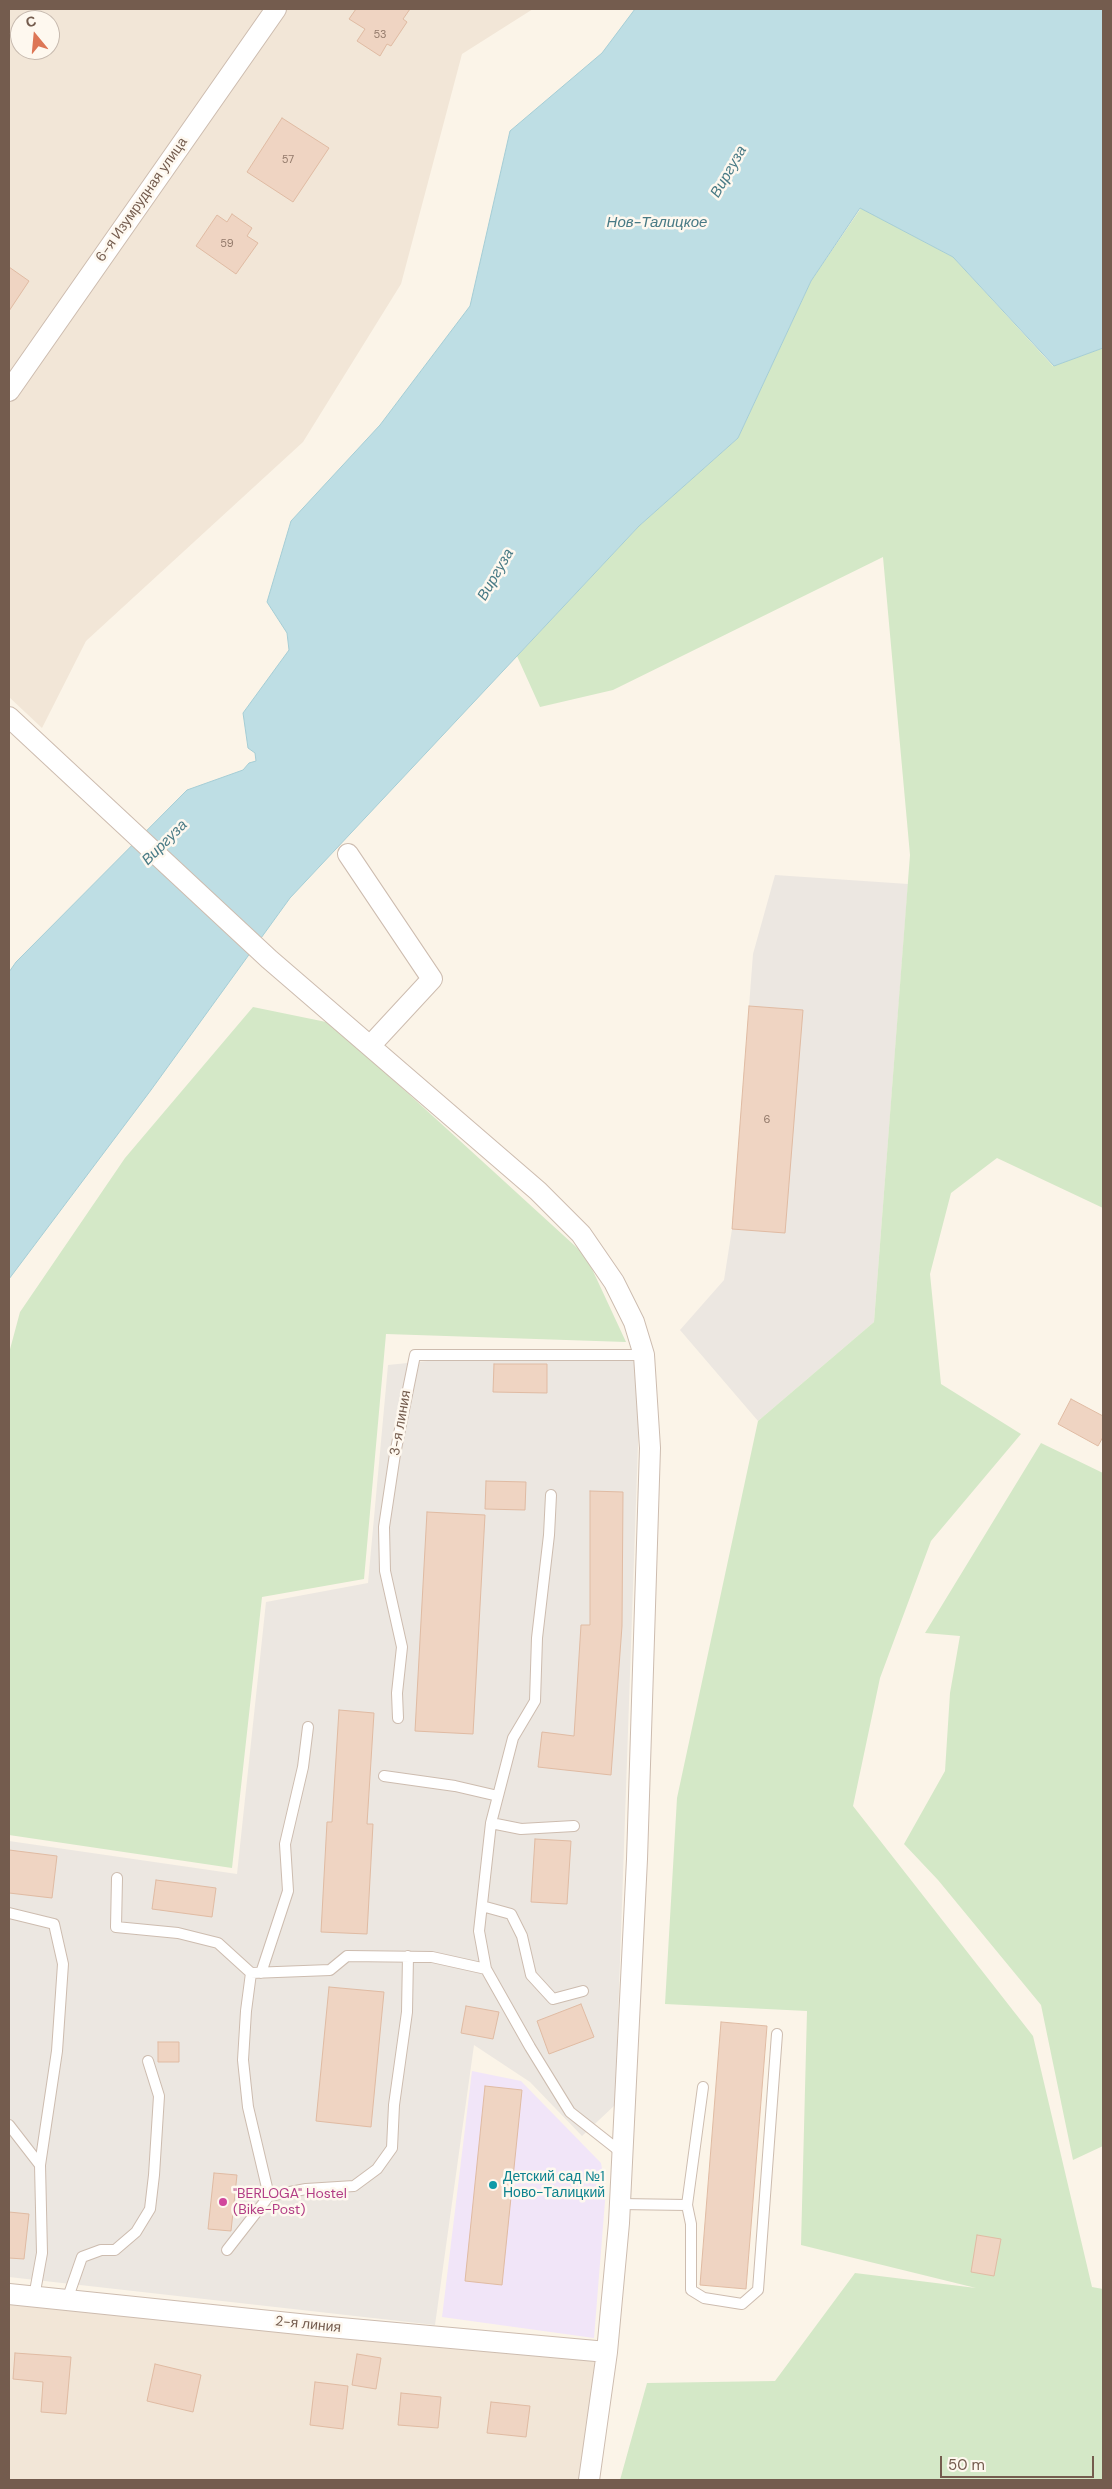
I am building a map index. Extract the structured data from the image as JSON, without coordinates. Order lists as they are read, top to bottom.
{
  "streets": {
    "street": ["6-я Изумрудная улица", "2-я линия"],
    "lane": ["3-я линия"]
  },
  "water": ["Виргуза", "Нов-Талицкое"],
  "places": ["Детский сад №1 Ново-Талицкий", "\"BERLOGA\" Hostel (Bike-Post)"],
  "house_numbers": [
    "53",
    "57",
    "59",
    "6"
  ],
  "scale_bar": "50 m",
  "north": "top"
}
